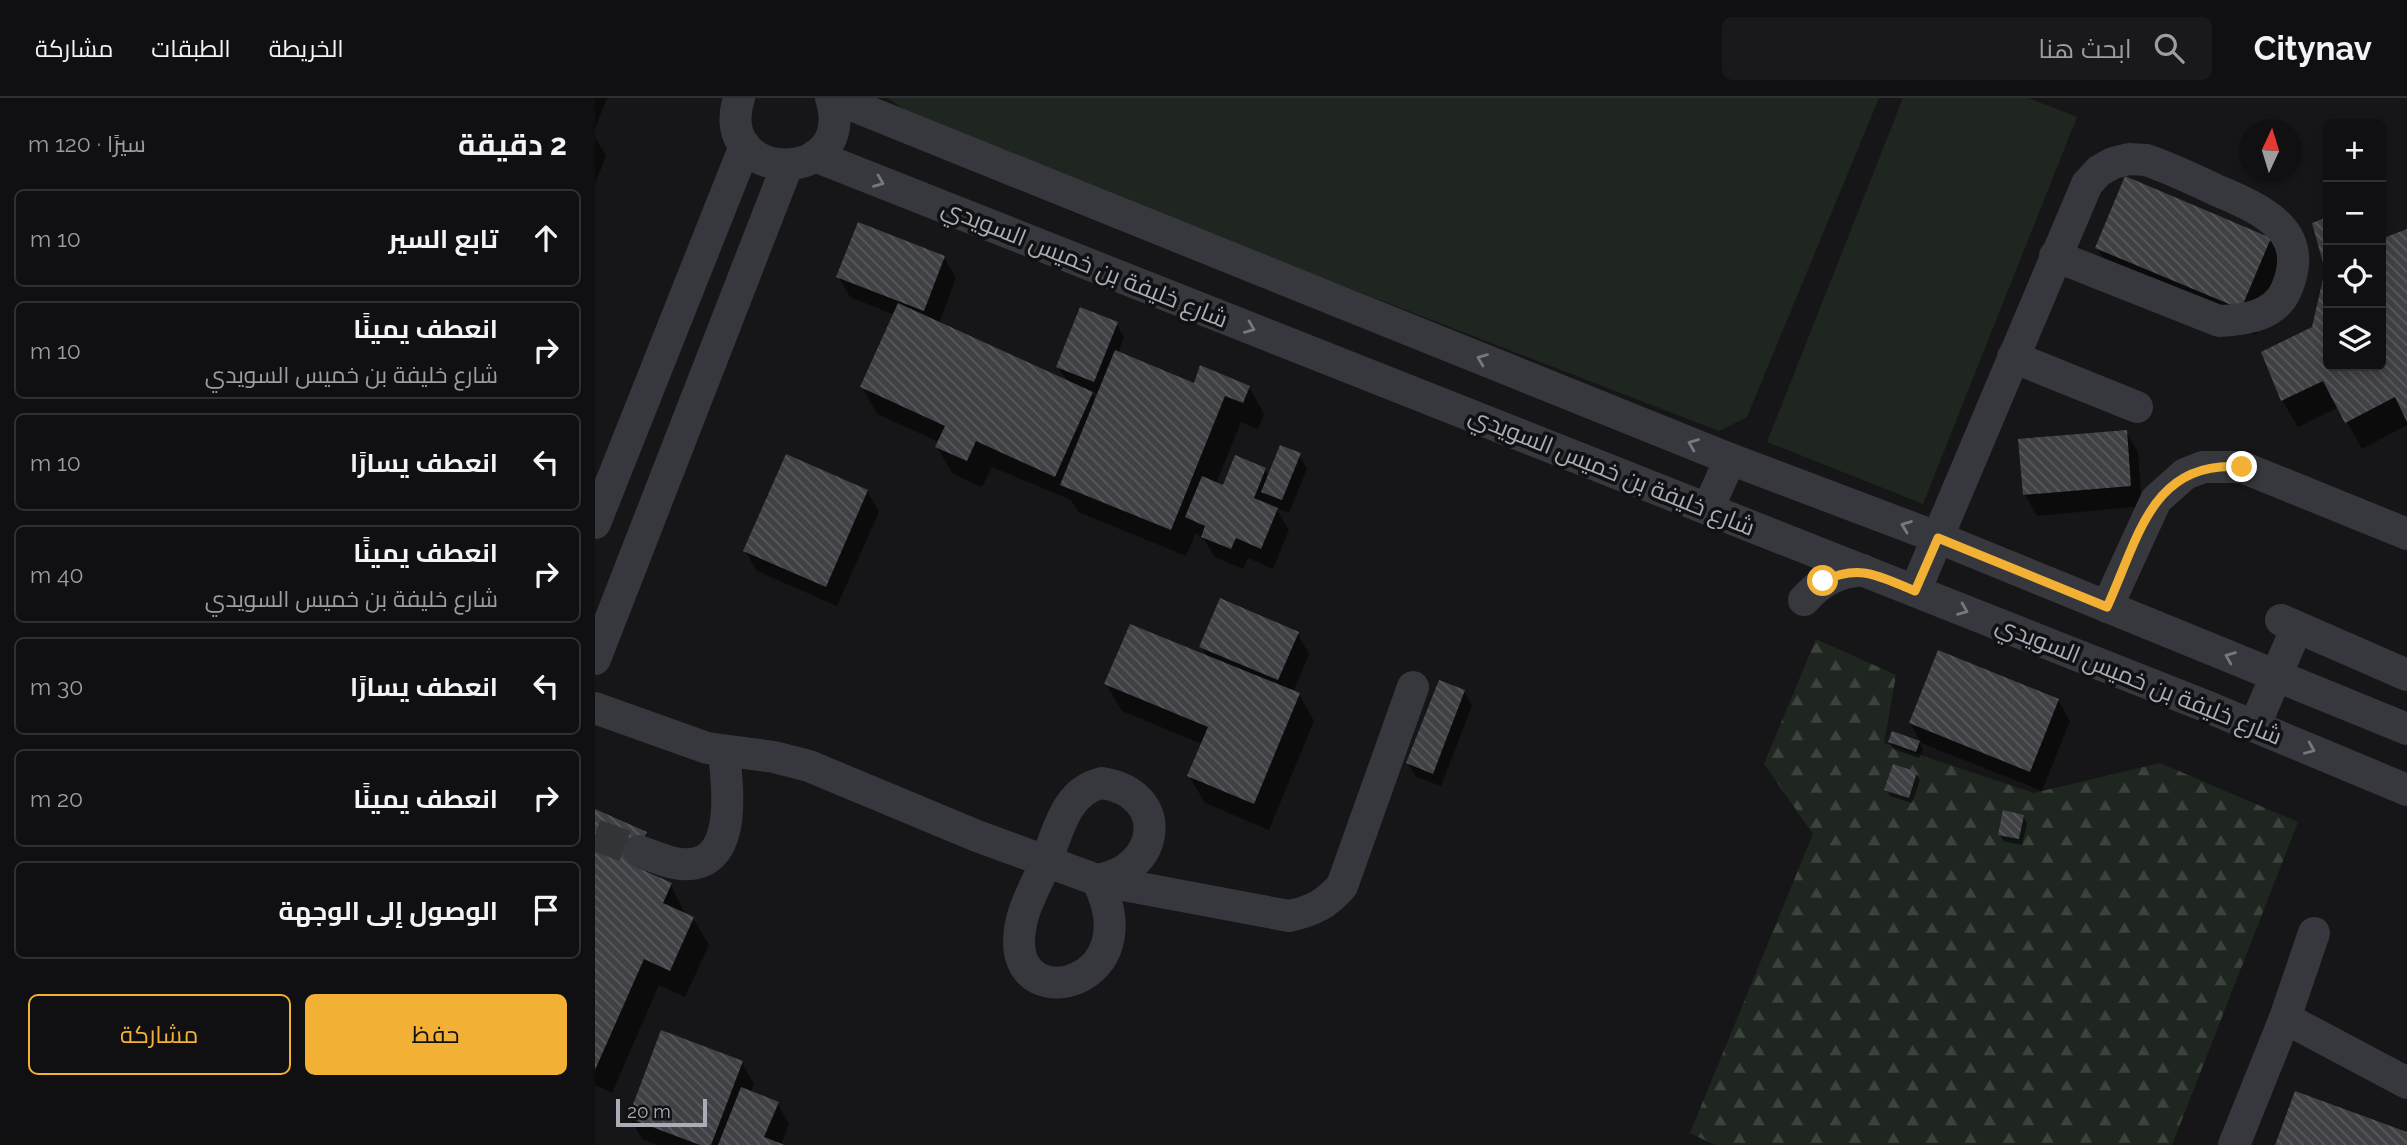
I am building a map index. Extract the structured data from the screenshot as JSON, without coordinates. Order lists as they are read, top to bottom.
{
  "streets": {
    "lane": ["شارع خليفة بن خميس السويدي"]
  },
  "scale_bar": "20 m",
  "north": "top",
  "page": {
    "header": "Citynav",
    "search": "ابحث هنا",
    "nav": ["الخريطة", "الطبقات", "مشاركة"],
    "heading": ["2 دقيقة", "سيرًا · 120 m"],
    "map_buttons": ["+", "−"],
    "list": [
      ["تابع السير", "10 m"],
      ["انعطف يمينًا", "شارع خليفة بن خميس السويدي", "10 m"],
      ["انعطف يسارًا", "10 m"],
      ["انعطف يمينًا", "شارع خليفة بن خميس السويدي", "40 m"],
      ["انعطف يسارًا", "30 m"],
      ["انعطف يمينًا", "20 m"],
      "الوصول إلى الوجهة"
    ],
    "buttons": ["حفظ", "مشاركة"],
    "scale": "20 m"
  }
}
